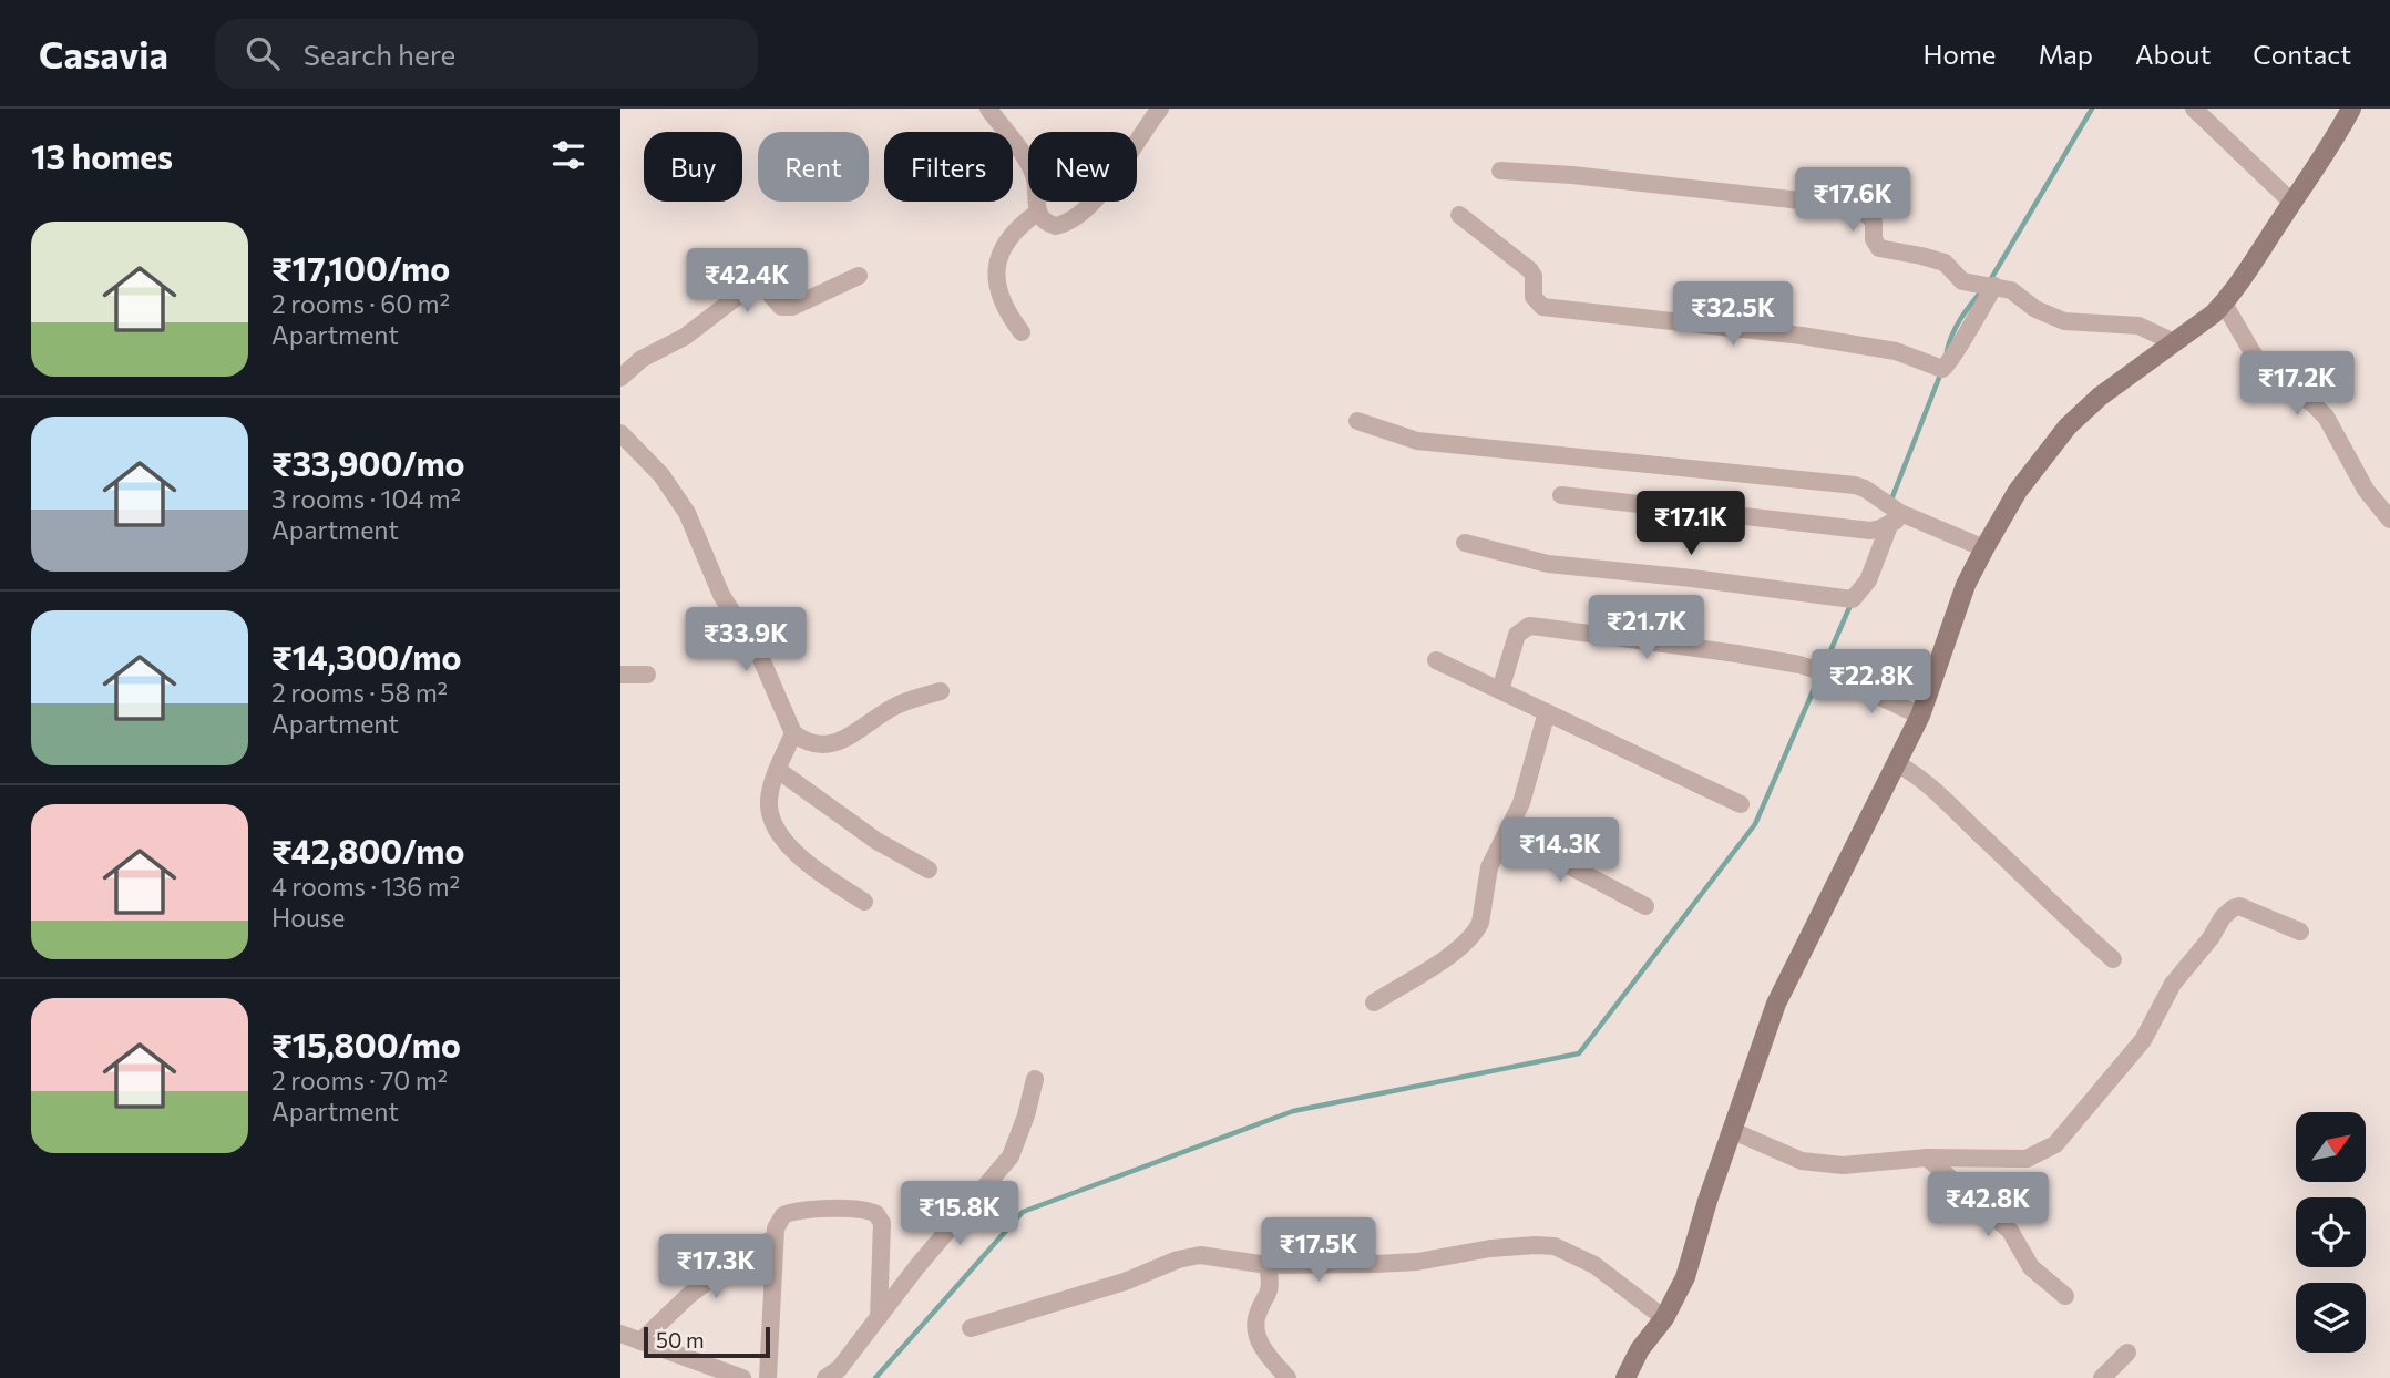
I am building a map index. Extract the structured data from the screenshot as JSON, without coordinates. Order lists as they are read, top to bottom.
{
  "scale_bar": "50 m",
  "north": "top right",
  "page": {
    "header": "Casavia",
    "search": "Search here",
    "nav": [
      "Home",
      "Map",
      "About",
      "Contact"
    ],
    "heading": "13 homes",
    "chip": [
      "Buy",
      "Rent",
      "Filters",
      "New"
    ],
    "price": [
      "₹17.6K",
      "₹42.4K",
      "₹32.5K",
      "₹17.2K",
      "₹17.1K",
      "₹21.7K",
      "₹33.9K",
      "₹22.8K",
      "₹14.3K",
      "₹42.8K",
      "₹15.8K",
      "₹17.5K",
      "₹17.3K"
    ],
    "list": [
      {
        "name": "₹17,100/mo",
        "note": "2 rooms · 60 m² · Apartment"
      },
      {
        "name": "₹33,900/mo",
        "note": "3 rooms · 104 m² · Apartment"
      },
      {
        "name": "₹14,300/mo",
        "note": "2 rooms · 58 m² · Apartment"
      },
      {
        "name": "₹42,800/mo",
        "note": "4 rooms · 136 m² · House"
      },
      {
        "name": "₹15,800/mo",
        "note": "2 rooms · 70 m² · Apartment"
      }
    ],
    "scale": "50 m"
  }
}
